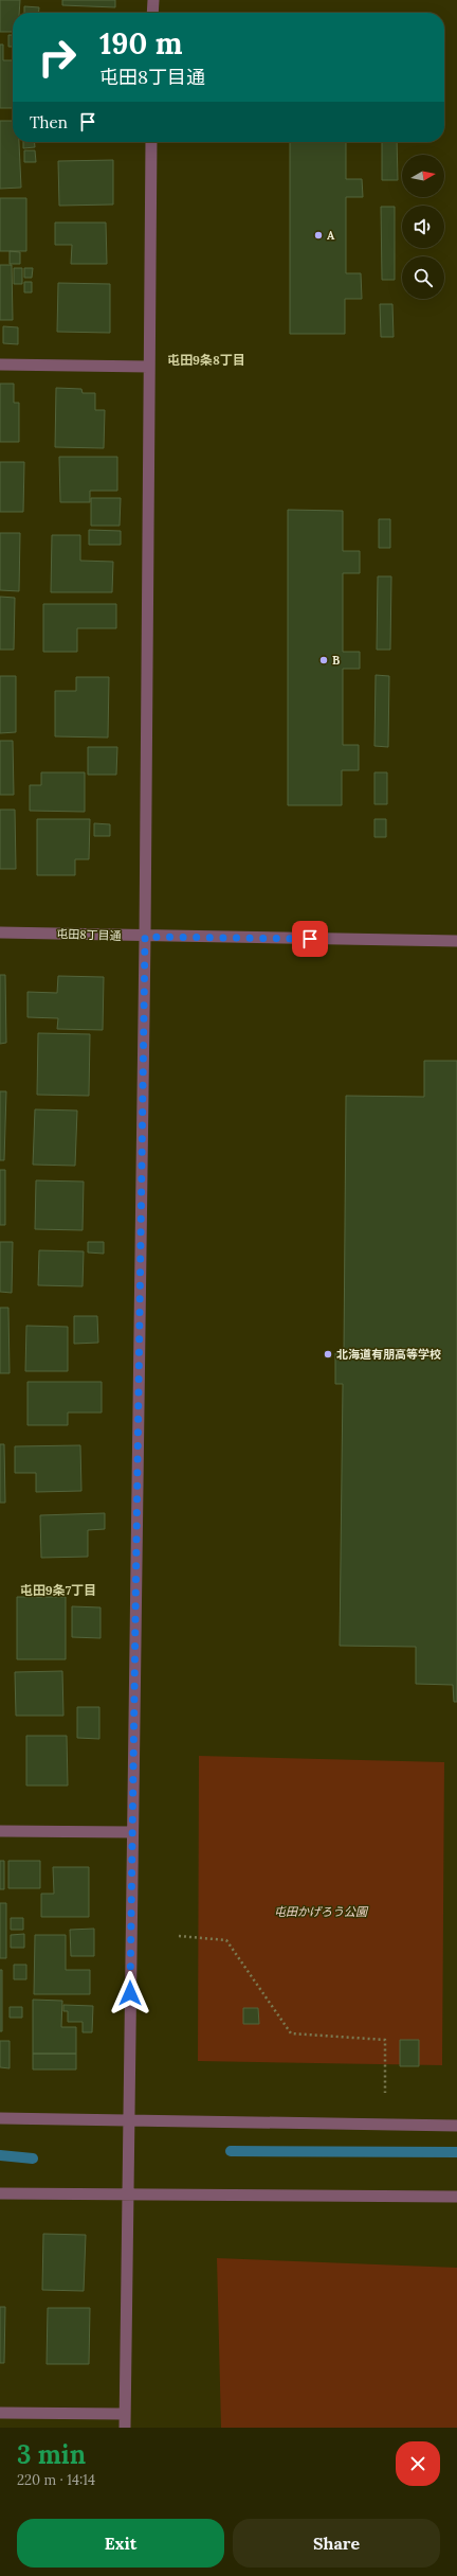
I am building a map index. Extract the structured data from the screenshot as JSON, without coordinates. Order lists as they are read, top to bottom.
{
  "streets": {
    "street": ["屯田8丁目通"]
  },
  "districts": ["屯田9条8丁目", "屯田9条7丁目"],
  "parks": ["屯田かげろう公園"],
  "places": ["A", "B", "北海道有朋高等学校"],
  "north": "right",
  "page": {
    "turn": ["190 m", "屯田8丁目通"],
    "then": "Then",
    "heading": ["3 min", "220 m · 14:14"],
    "buttons": ["Exit", "Share"]
  }
}
